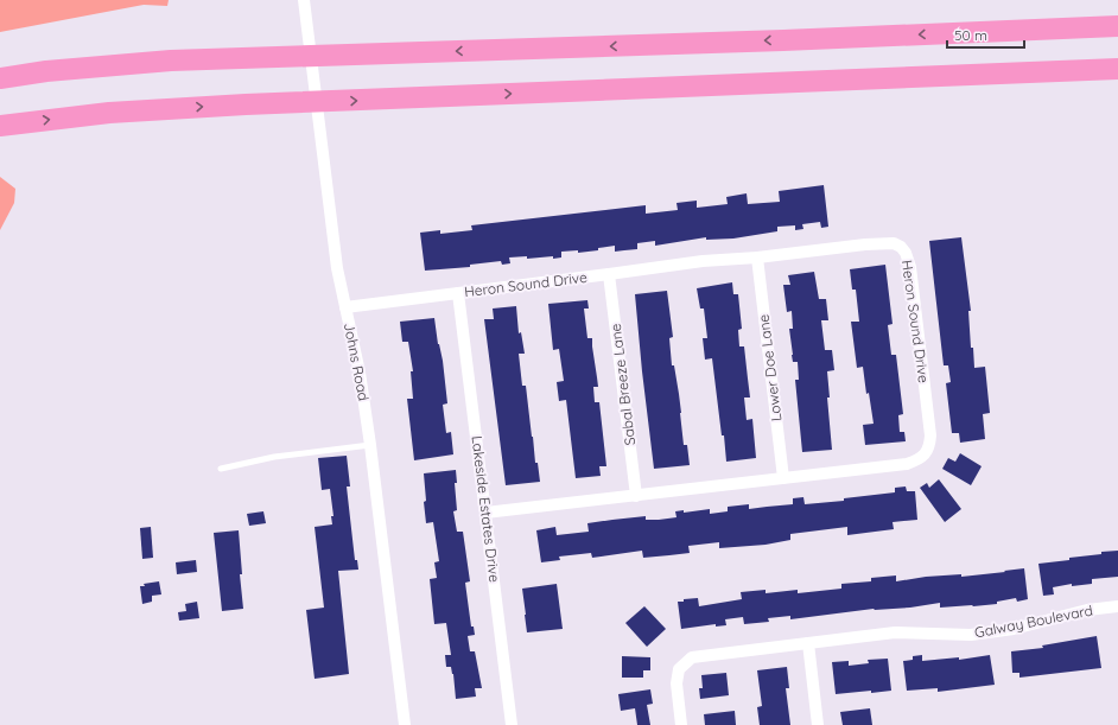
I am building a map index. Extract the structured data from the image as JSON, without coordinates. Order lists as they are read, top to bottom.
{
  "streets": {
    "street": [
      "Heron Sound Drive",
      "Johns Road",
      "Lower Doe Lane",
      "Sabal Breeze Lane",
      "Lakeside Estates Drive",
      "Galway Boulevard"
    ]
  },
  "crossings": [
    ["Heron Sound Drive", "Johns Road"],
    ["Heron Sound Drive", "Lower Doe Lane"],
    ["Heron Sound Drive", "Sabal Breeze Lane"],
    ["Heron Sound Drive", "Lakeside Estates Drive"]
  ],
  "scale_bar": "50 m"
}
